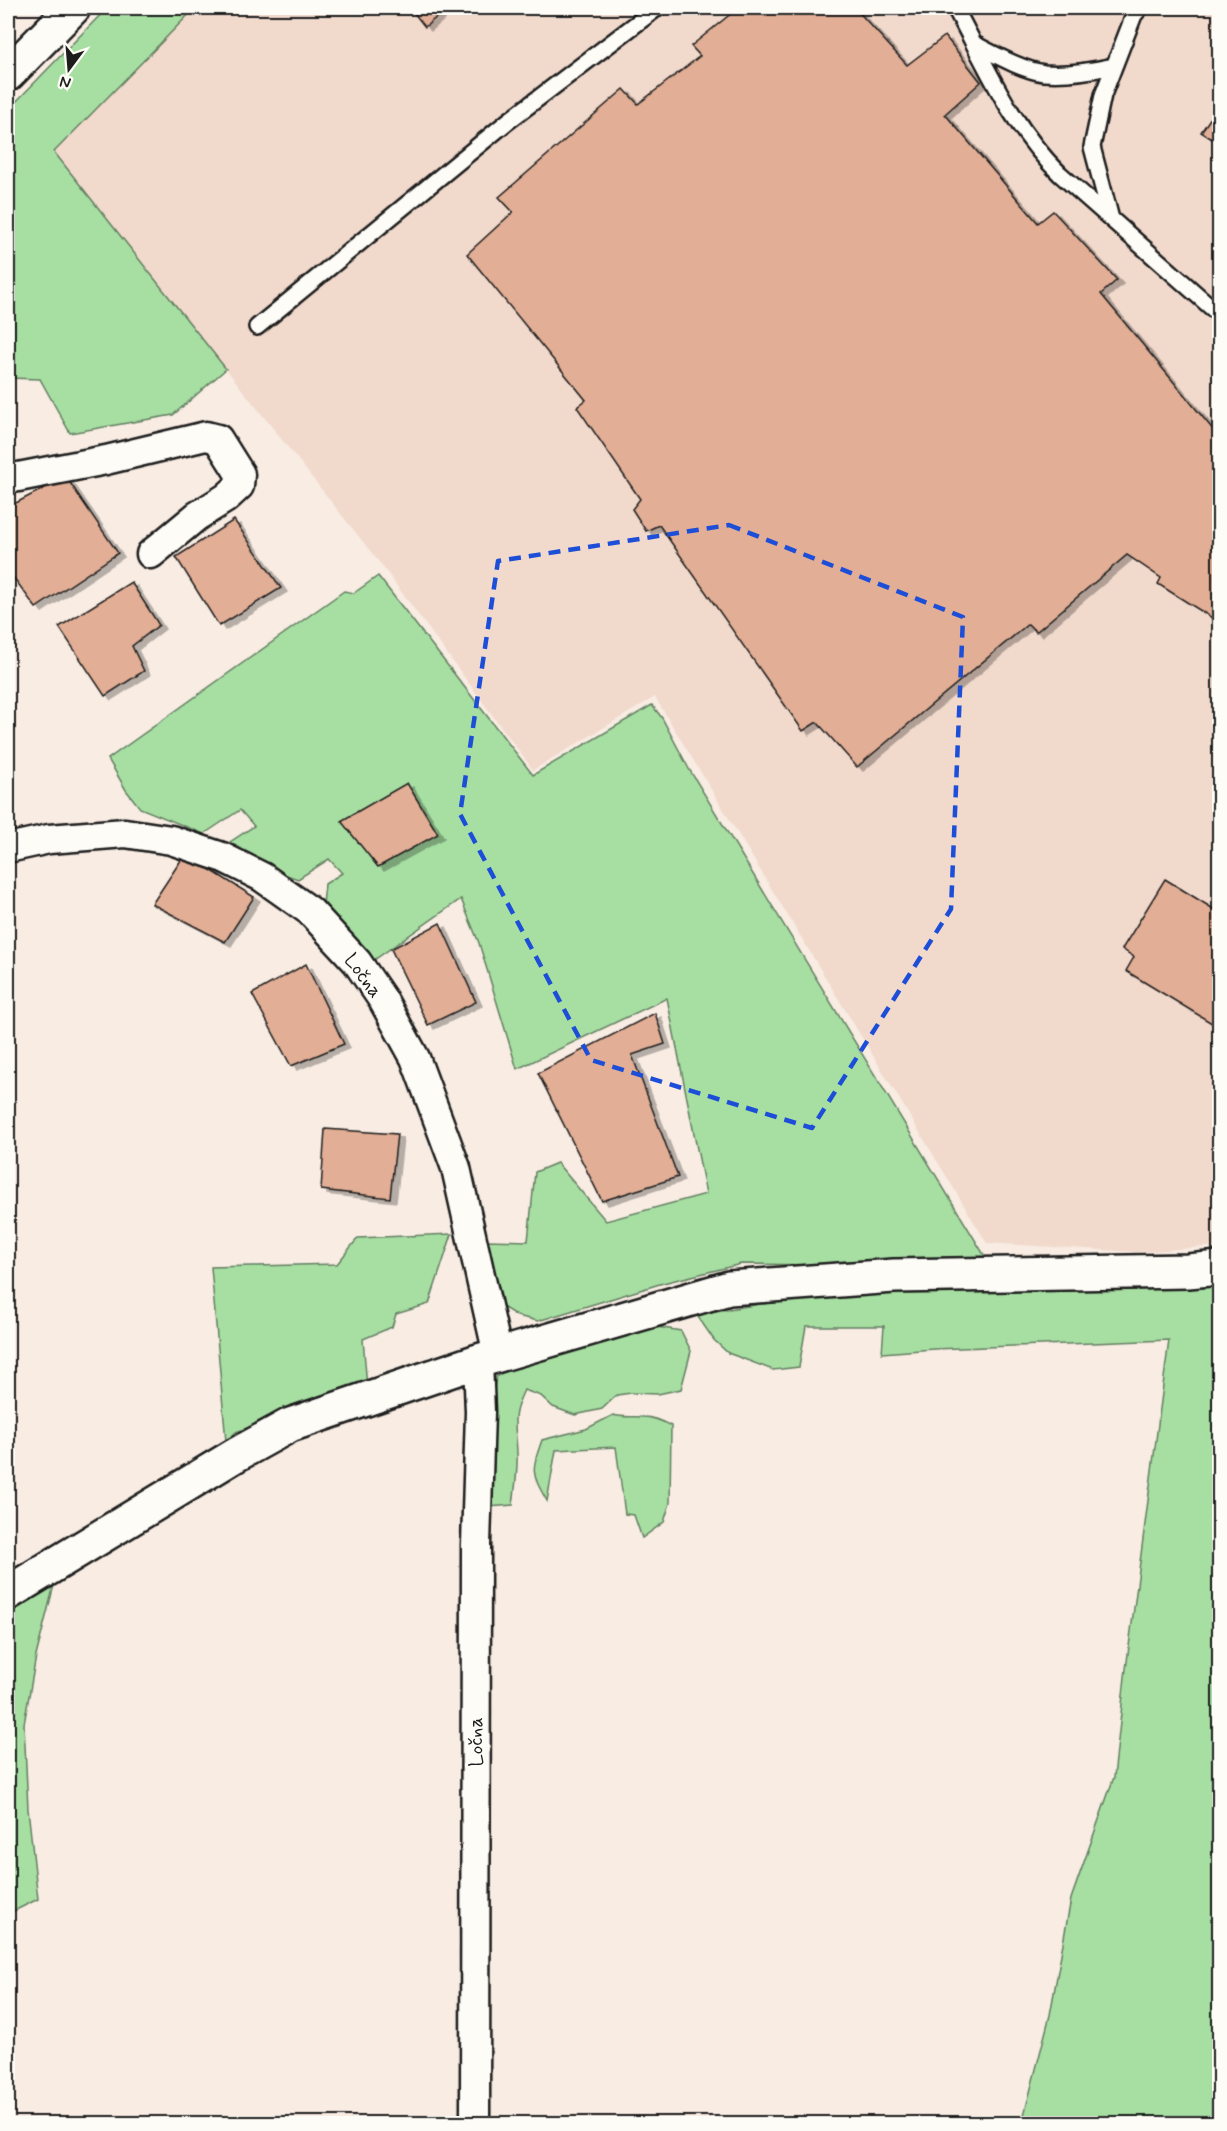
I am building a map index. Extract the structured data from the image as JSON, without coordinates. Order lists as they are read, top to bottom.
{
  "streets": {
    "street": ["Ločna"]
  },
  "north": "bottom"
}
